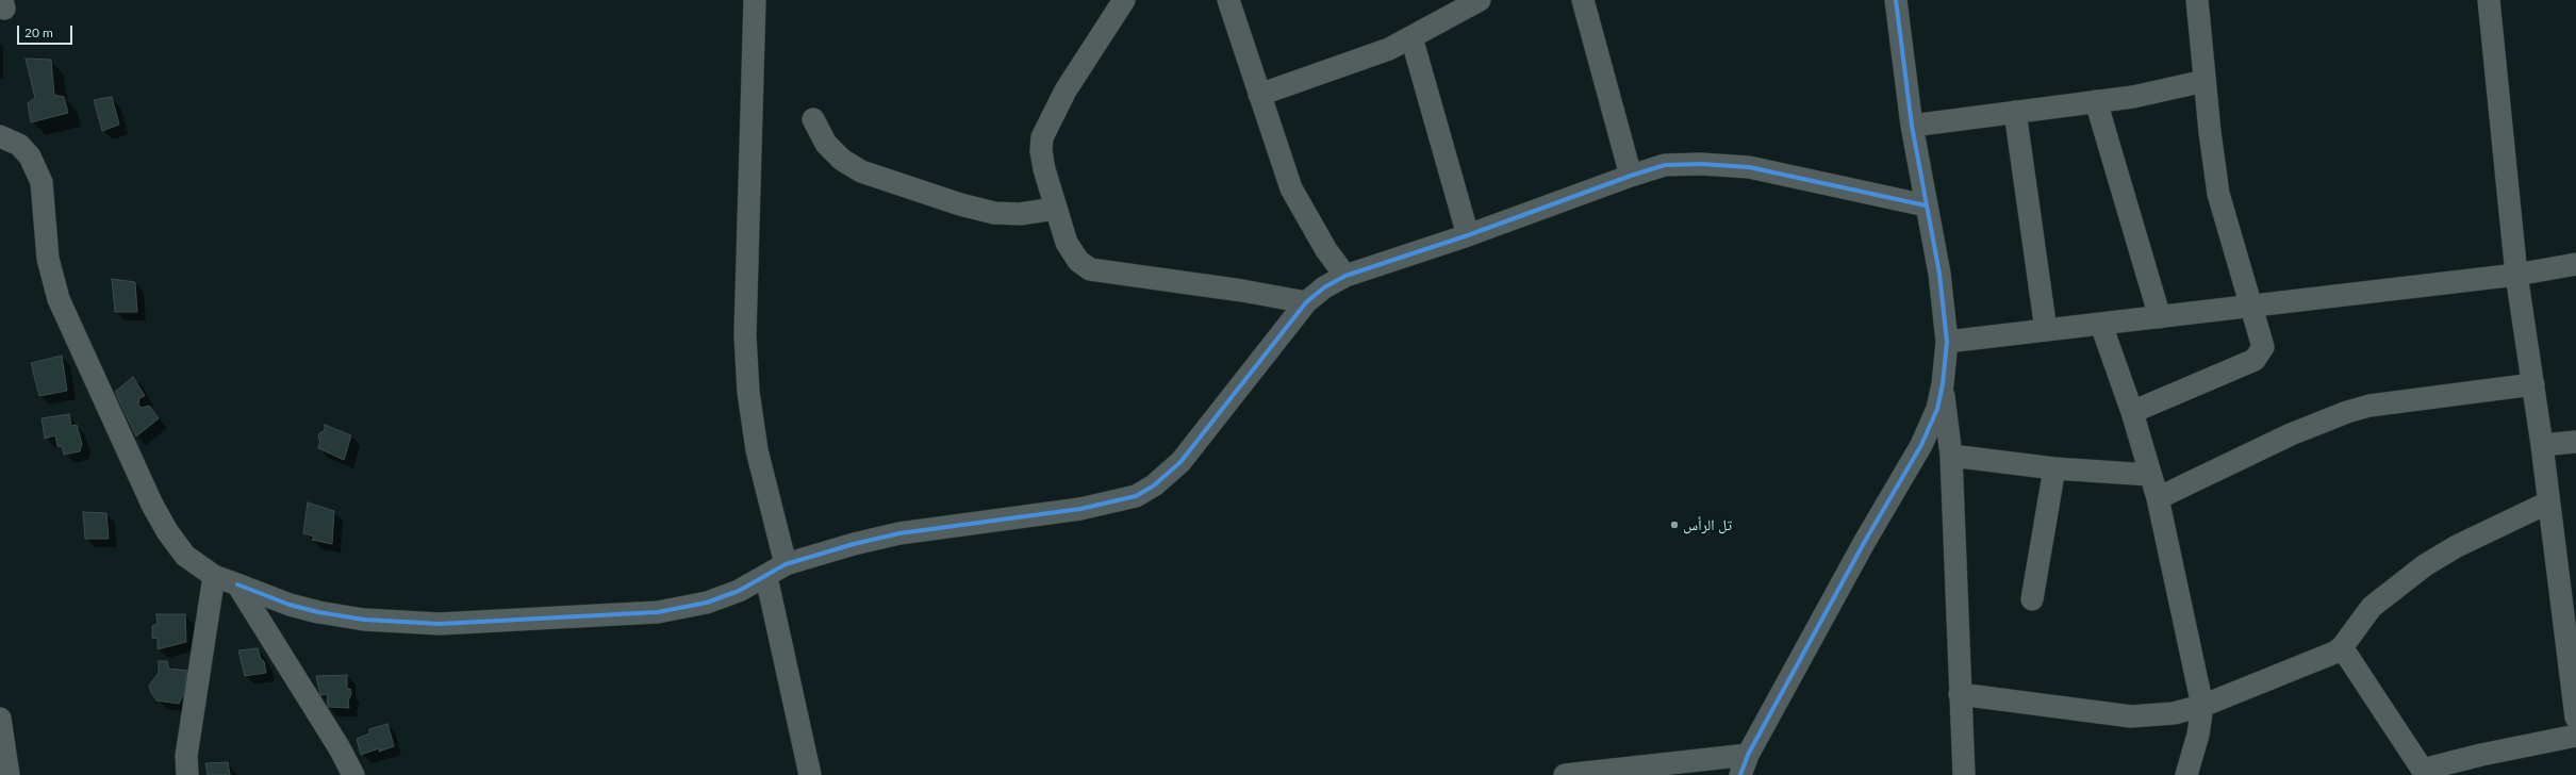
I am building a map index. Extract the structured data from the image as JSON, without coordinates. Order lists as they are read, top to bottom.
{
  "places": ["تل الرأس"],
  "scale_bar": "20 m"
}
